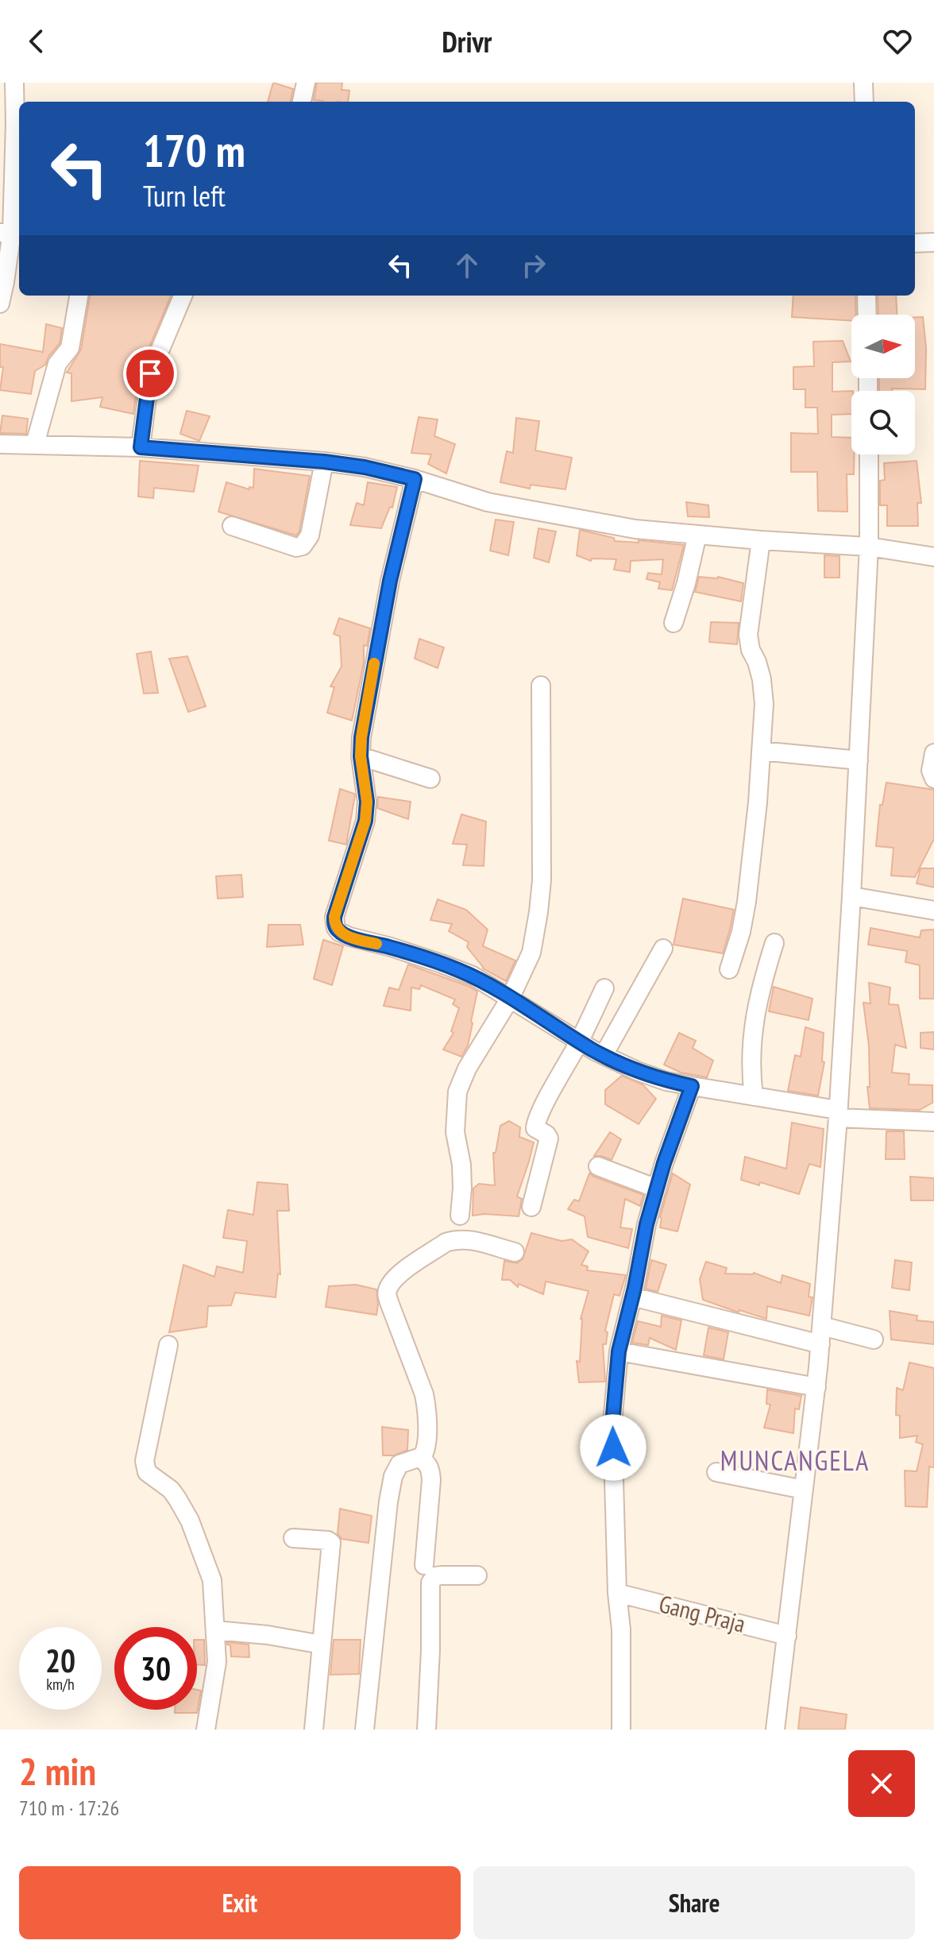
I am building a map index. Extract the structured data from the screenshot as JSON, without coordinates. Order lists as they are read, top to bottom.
{
  "streets": {
    "street": ["Gang Praja"]
  },
  "districts": ["MUNCANGELA"],
  "north": "right",
  "page": {
    "header": "Drivr",
    "turn": ["170 m", "Turn left"],
    "speed": "20 km/h",
    "limit": "30",
    "heading": ["2 min", "710 m · 17:26"],
    "buttons": ["Exit", "Share"]
  }
}
